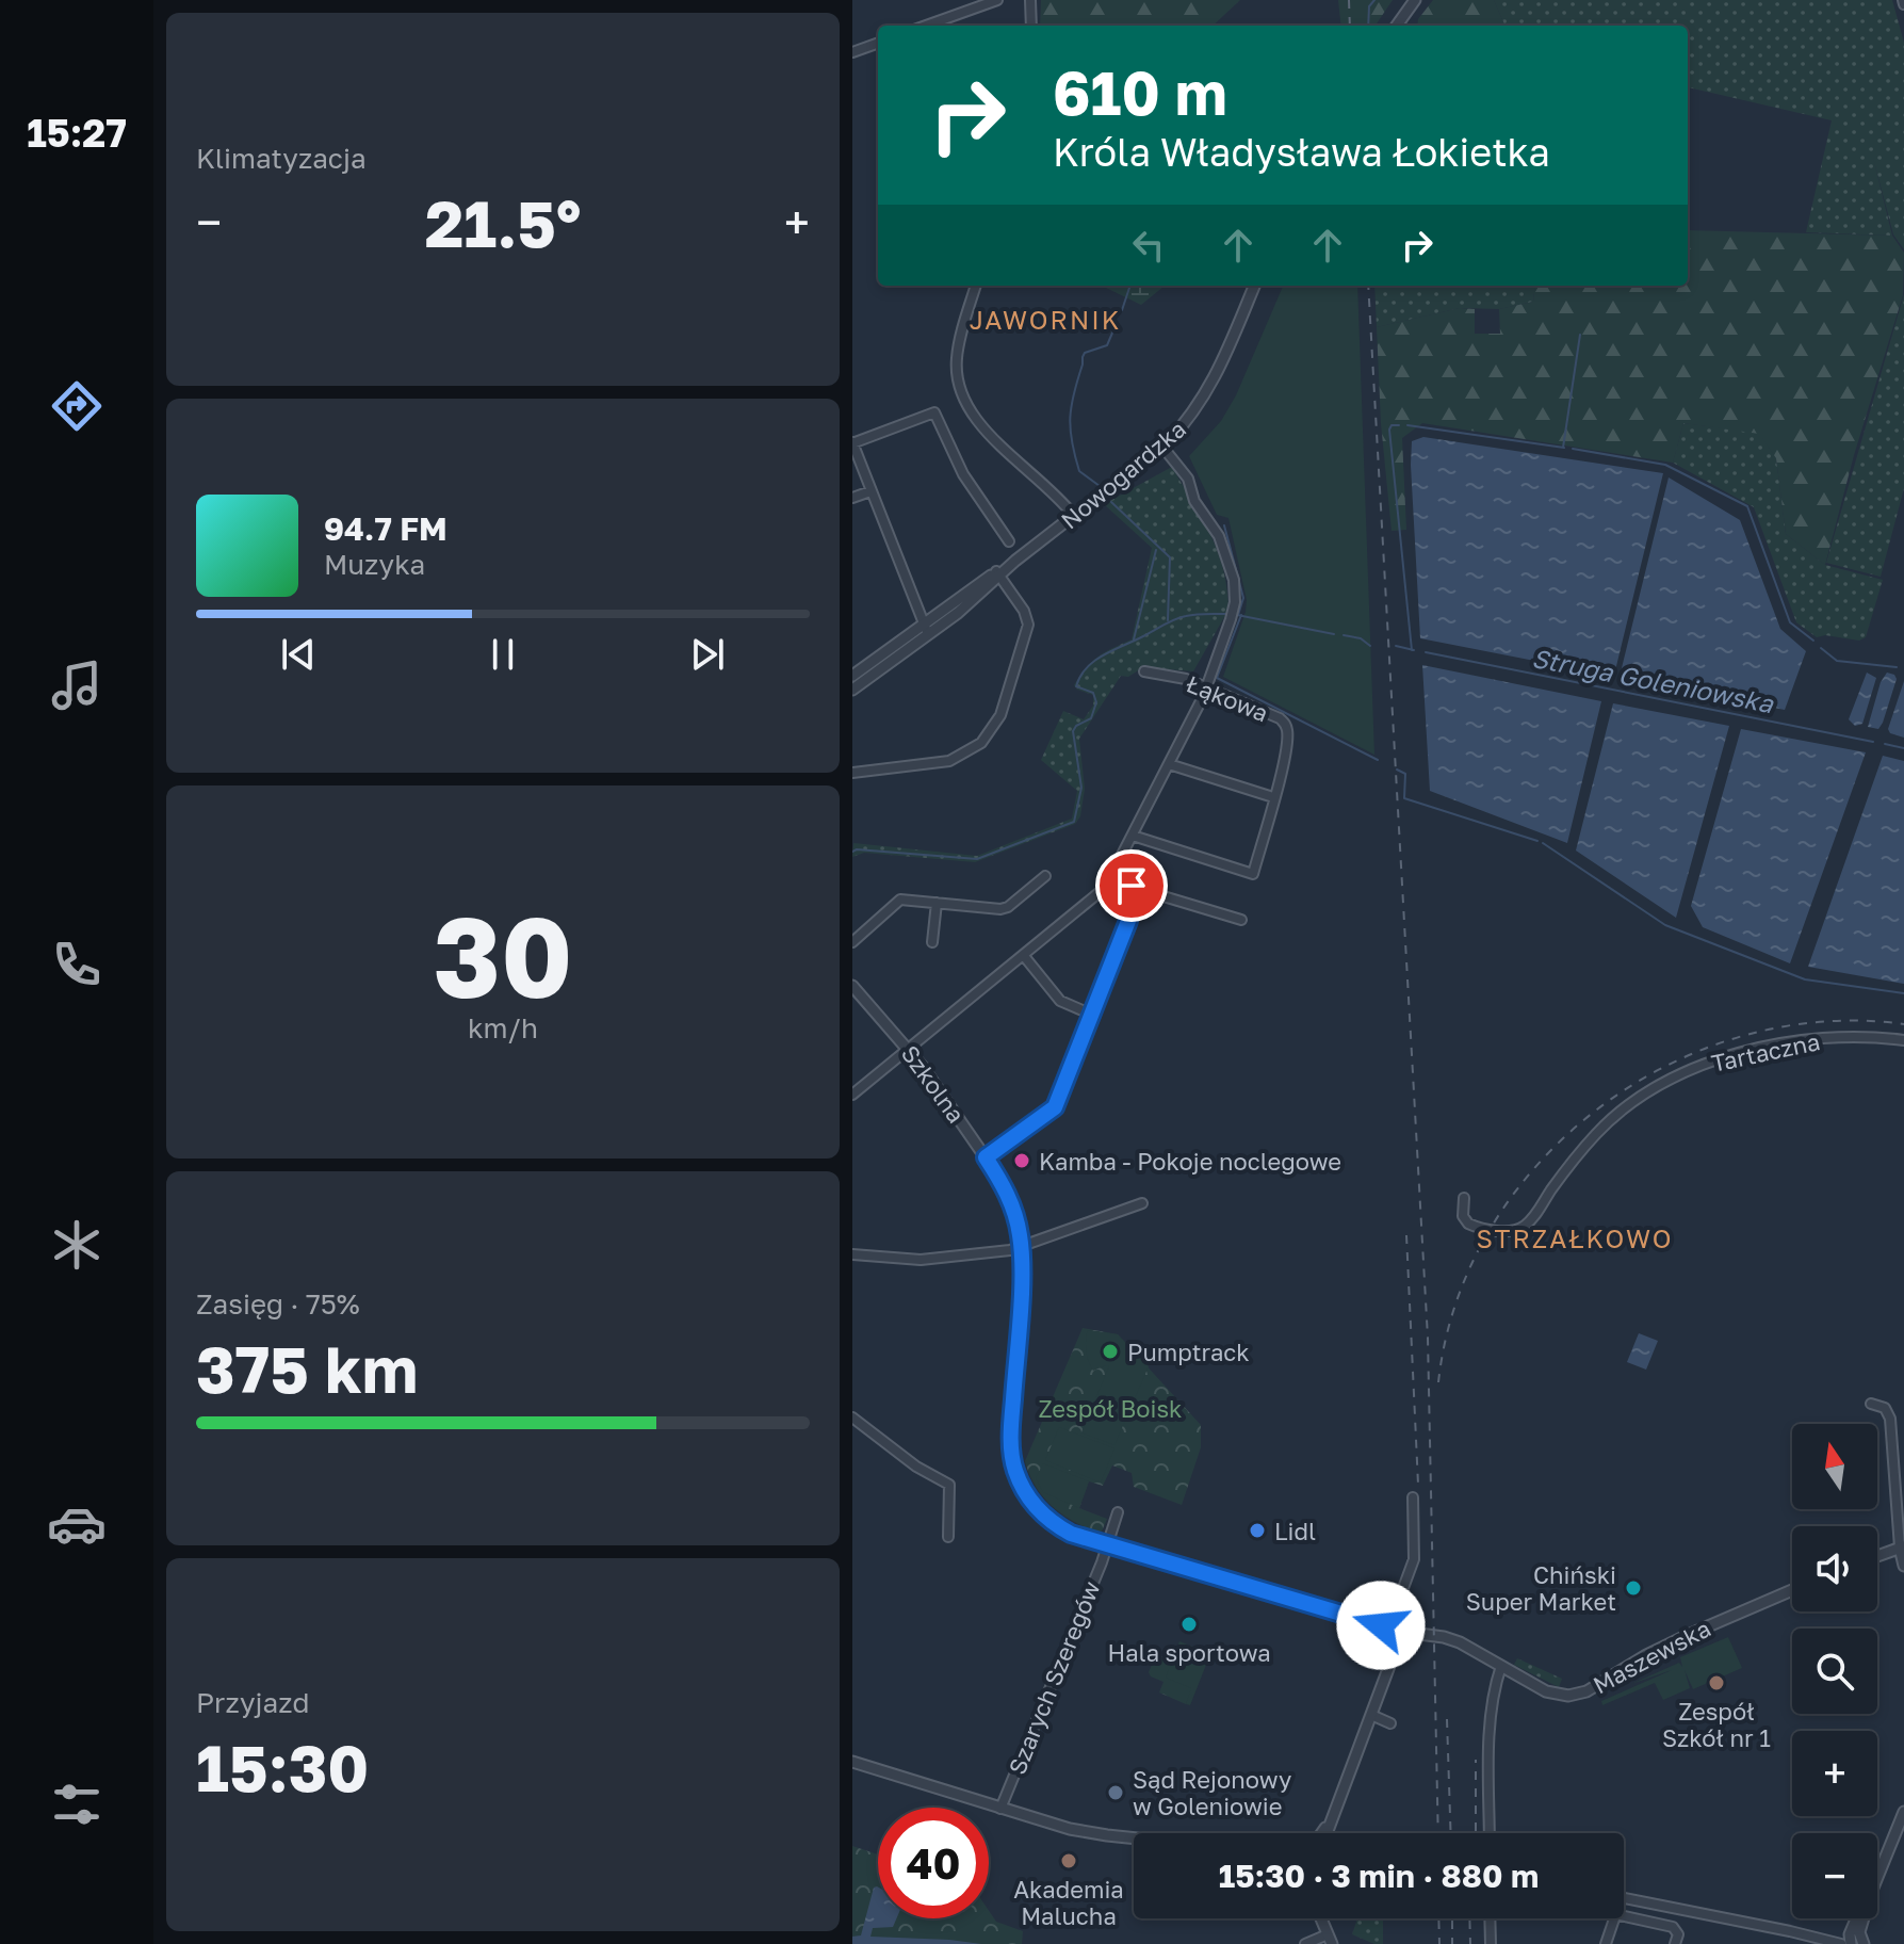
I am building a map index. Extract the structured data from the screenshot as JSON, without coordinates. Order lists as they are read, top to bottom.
{
  "streets": {
    "street": [
      "Nowogardzka",
      "Łąkowa",
      "Tartaczna",
      "Szkolna",
      "Maszewska",
      "Szarych Szeregów"
    ]
  },
  "crossings": [
    ["Szkolna", "Maszewska"],
    ["Szkolna", "Szarych Szeregów"]
  ],
  "districts": ["JAWORNIK", "STRZAŁKOWO"],
  "water": ["Struga Goleniowska"],
  "parks": ["Zespół Boisk"],
  "places": [
    "Kamba - Pokoje noclegowe",
    "Pumptrack",
    "Lidl",
    "Chiński Super Market",
    "Hala sportowa",
    "Zespół Szkół nr 1",
    "Sąd Rejonowy w Goleniowie",
    "Akademia Malucha"
  ],
  "north": "top",
  "page": {
    "tabs": "15:27",
    "tile": [
      "Klimatyzacja",
      ["30", "km/h"],
      ["Zasięg · 75%", "375 km"],
      ["Przyjazd", "15:30"]
    ],
    "turn": ["610 m", "Króla Władysława Łokietka"],
    "heat": ["−", "21.5°", "+"],
    "song": ["94.7 FM", "Muzyka"],
    "map_buttons": ["+", "−"],
    "limit": "40",
    "trip": "15:30 · 3 min · 880 m"
  }
}
